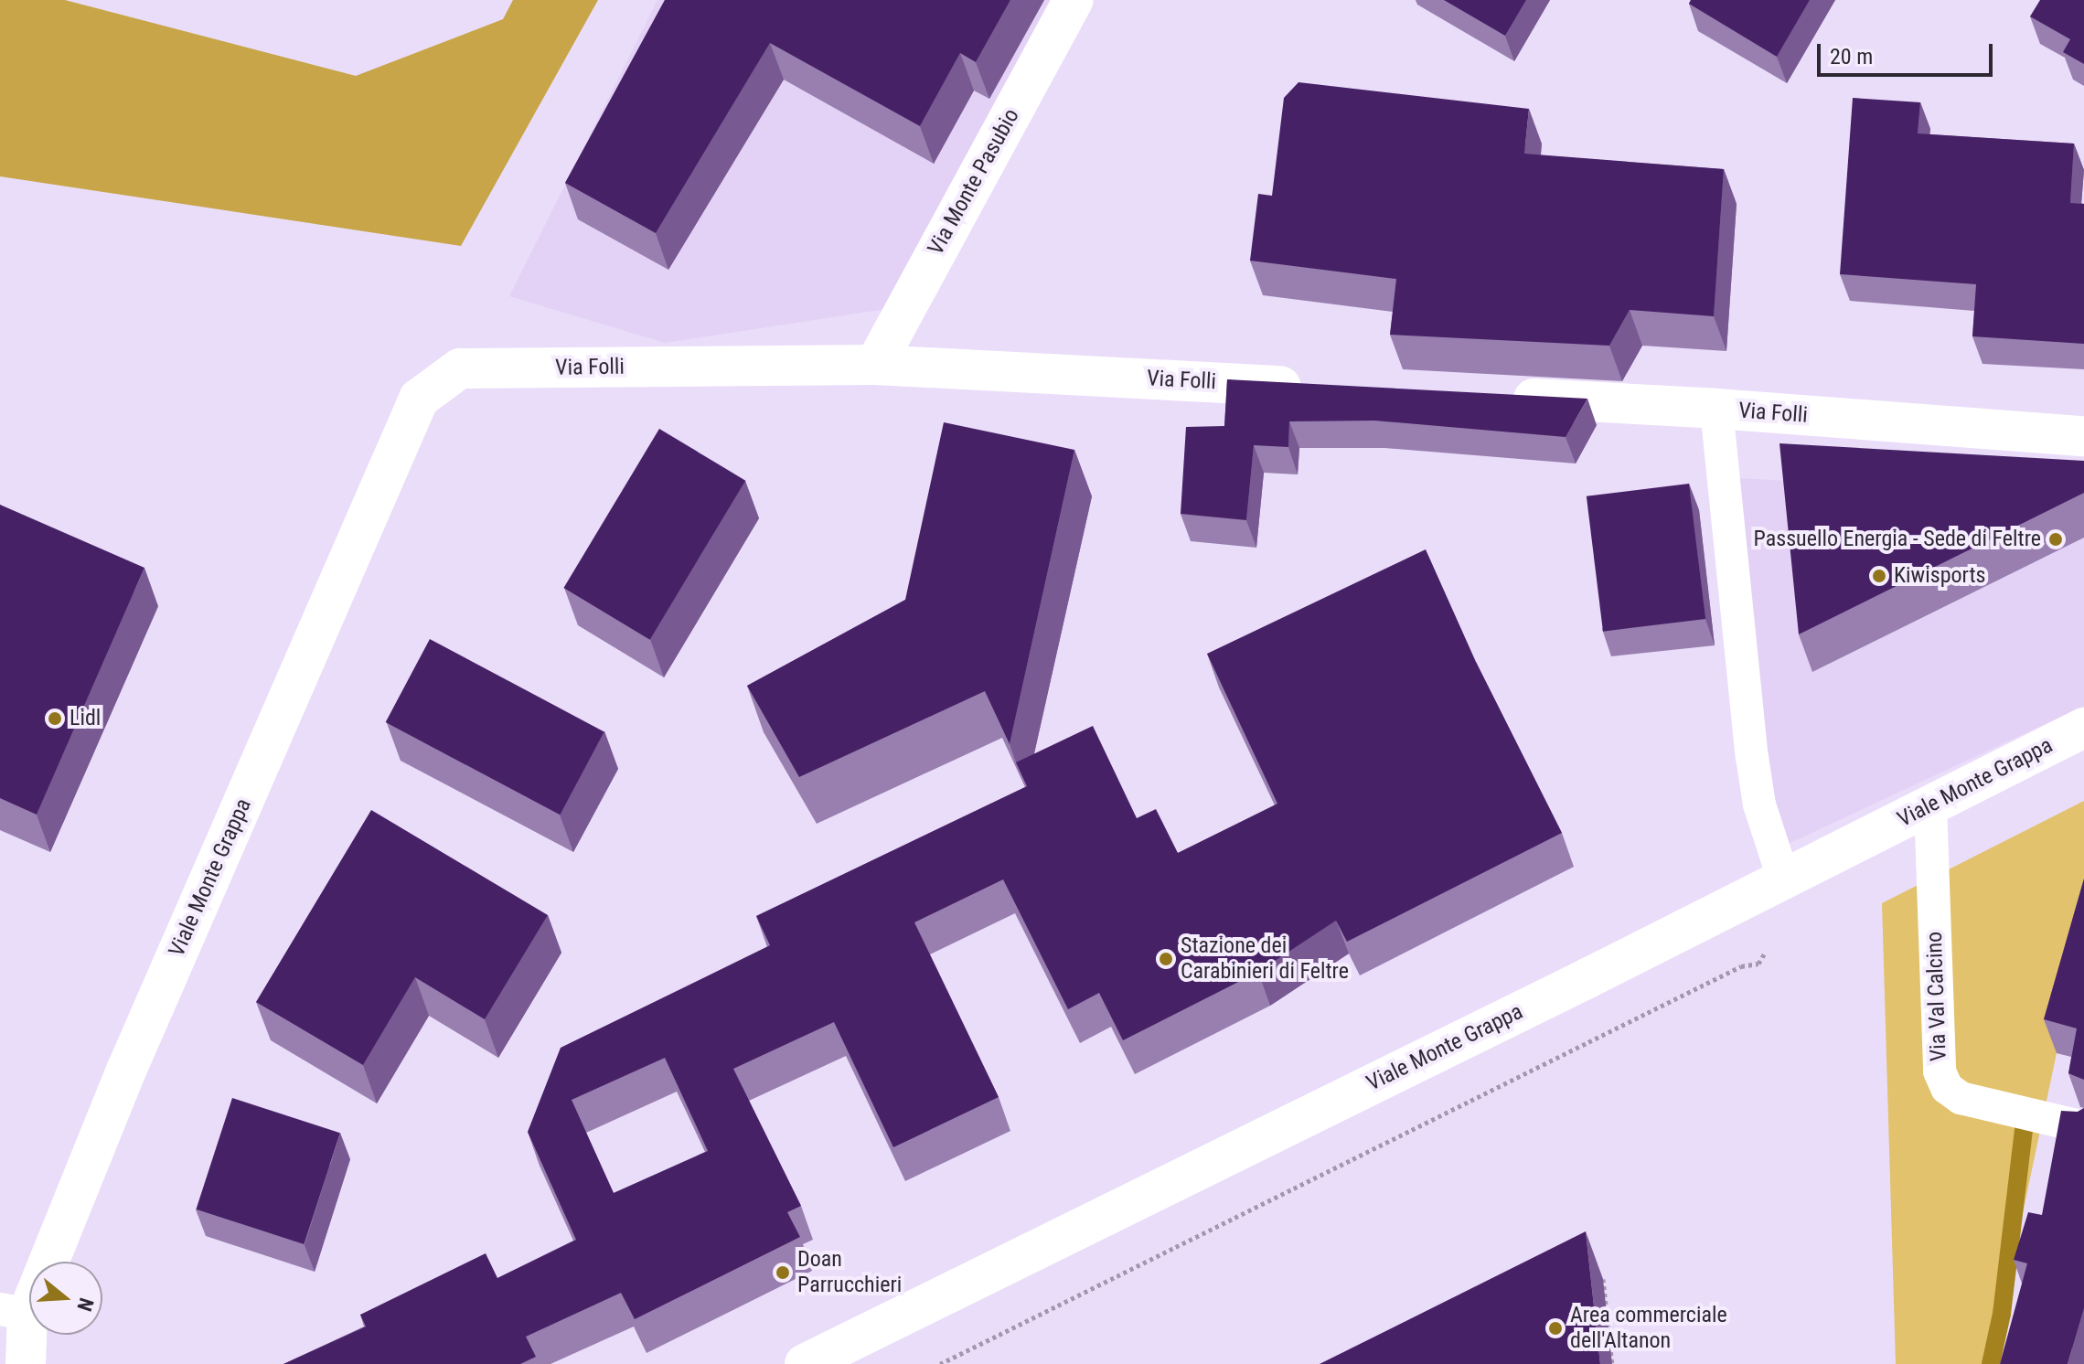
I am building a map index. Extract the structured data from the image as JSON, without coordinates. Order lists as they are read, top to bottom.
{
  "streets": {
    "street": ["Via Monte Pasubio", "Via Folli", "Viale Monte Grappa"],
    "lane": ["Via Val Calcino"]
  },
  "crossings": [
    ["Via Monte Pasubio", "Via Folli"],
    ["Via Folli", "Viale Monte Grappa"],
    ["Viale Monte Grappa", "Via Val Calcino"]
  ],
  "places": [
    "Passuello Energia - Sede di Feltre",
    "Kiwisports",
    "Lidl",
    "Stazione dei Carabinieri di Feltre",
    "Doan Parrucchieri",
    "Area commerciale dell'Altanon"
  ],
  "scale_bar": "20 m",
  "north": "right"
}
